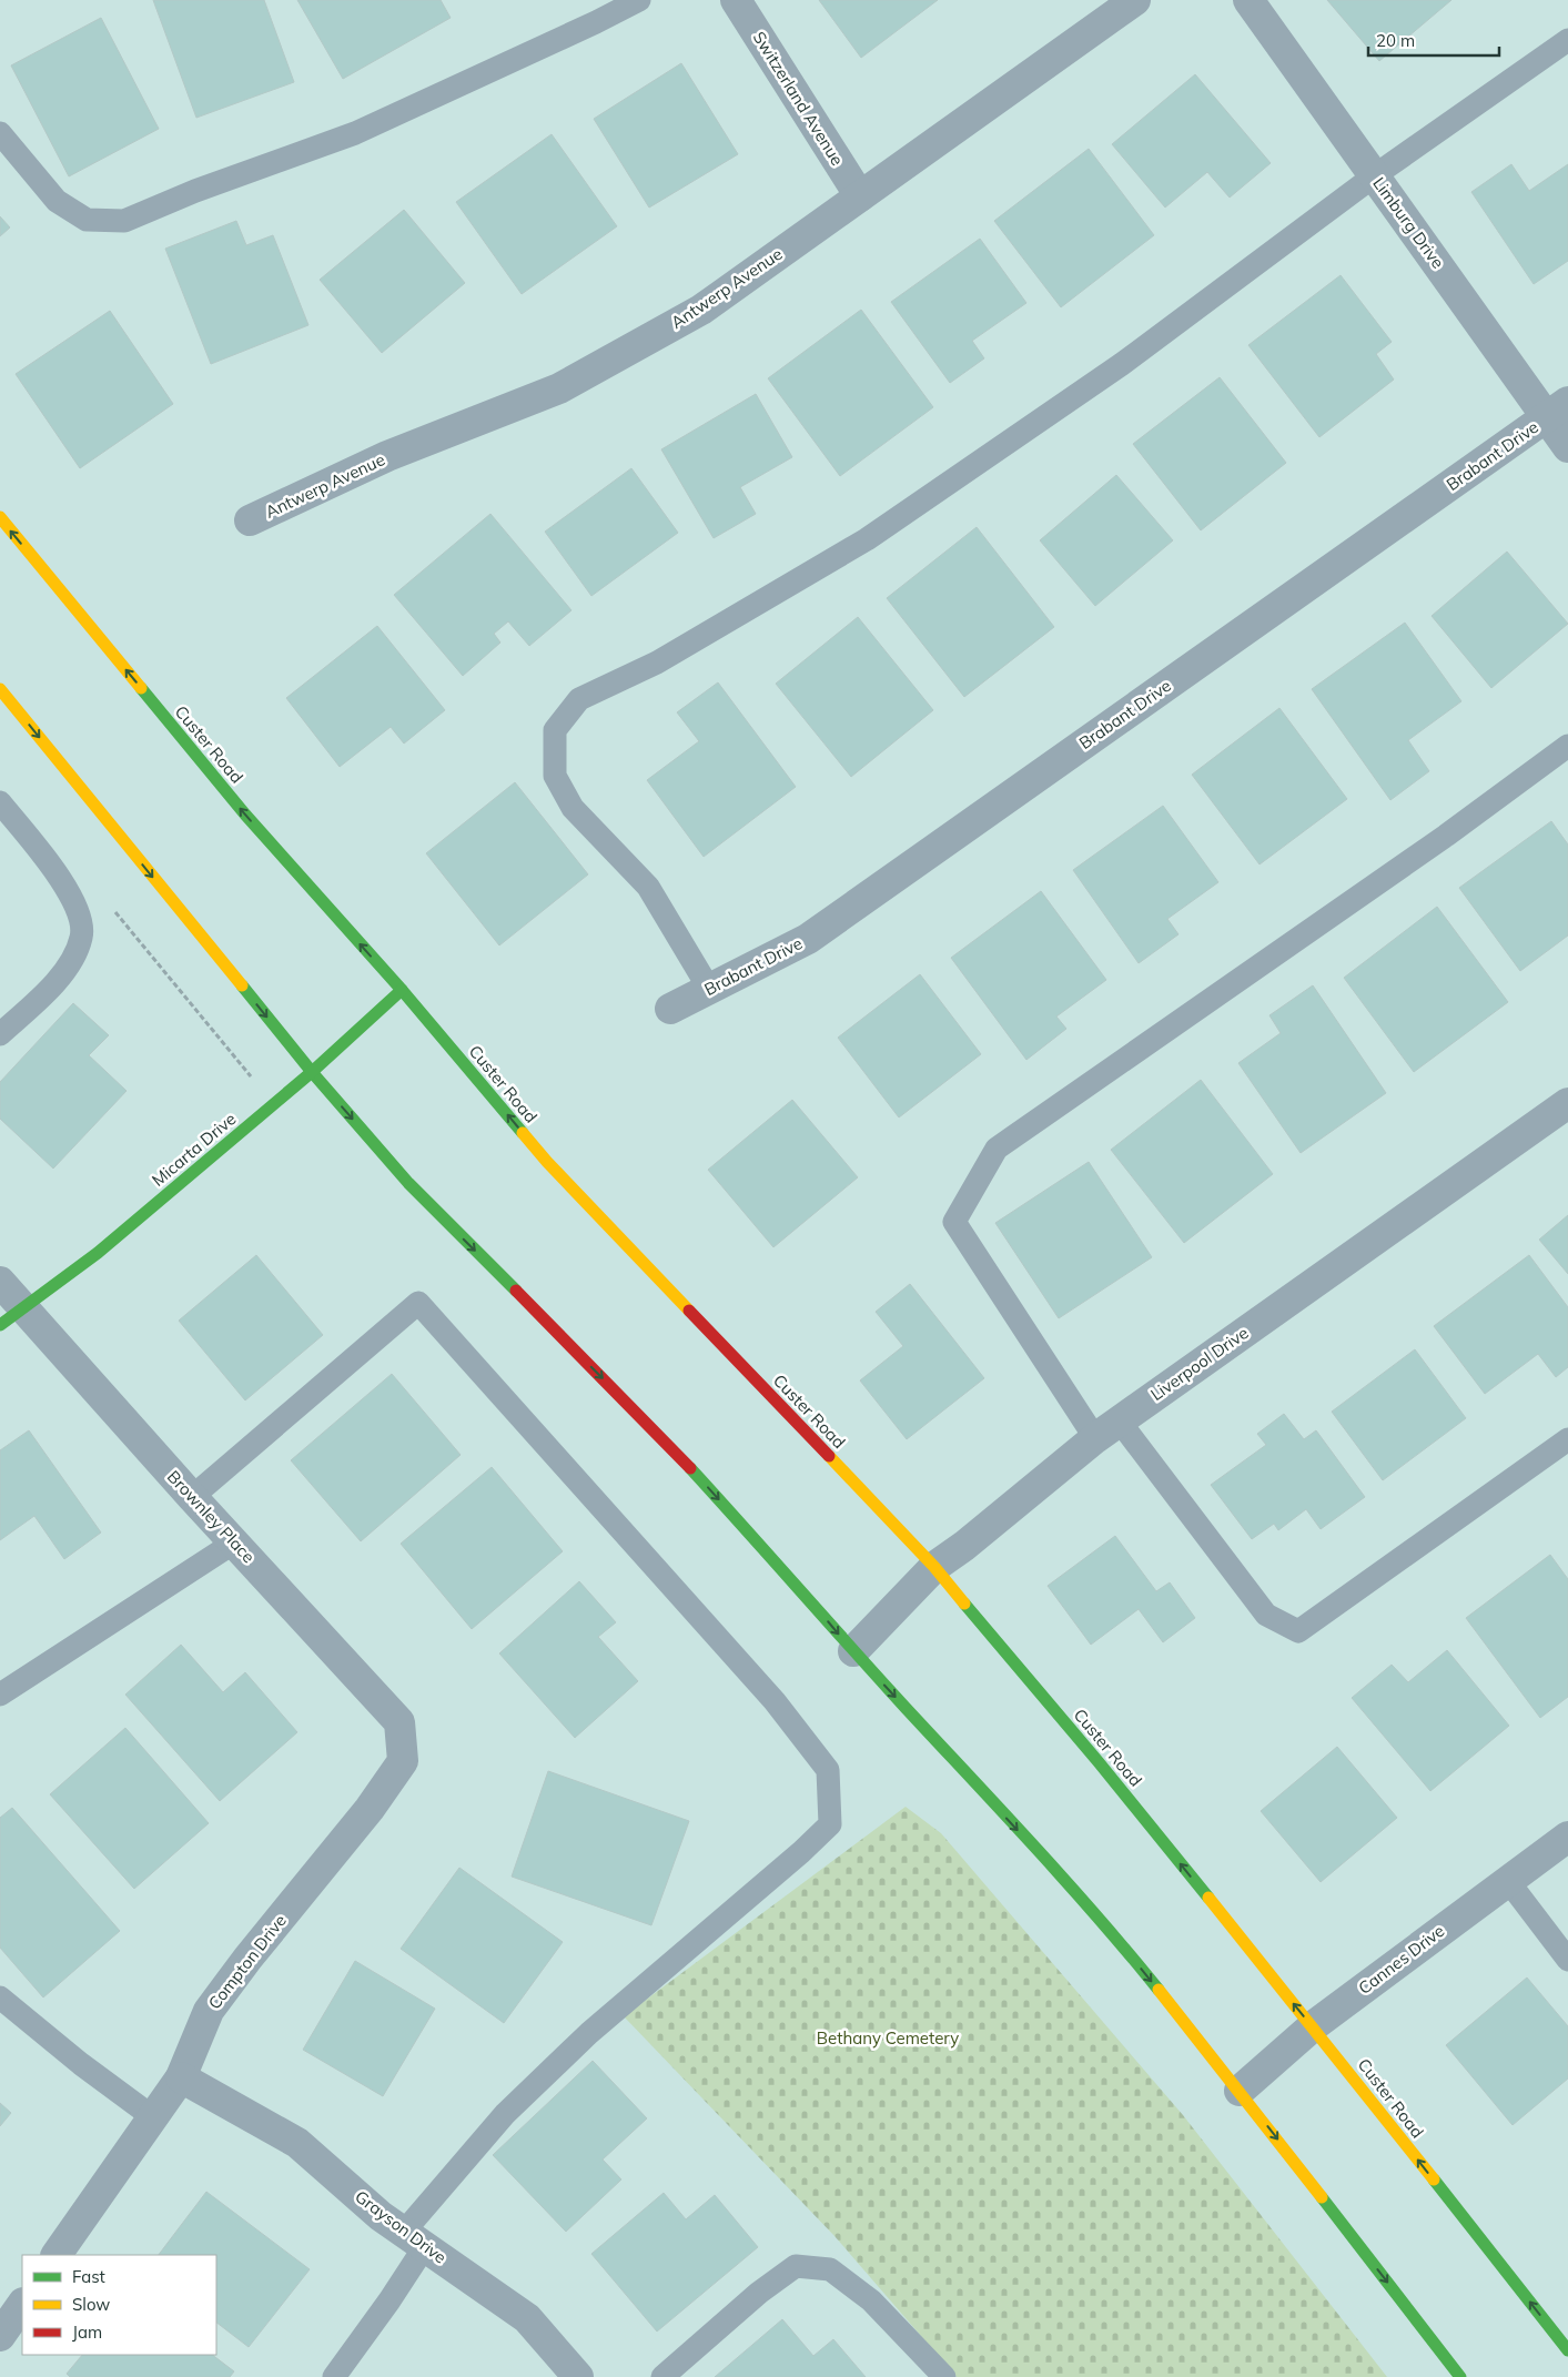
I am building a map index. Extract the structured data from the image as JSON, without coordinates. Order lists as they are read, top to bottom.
{
  "streets": {
    "main road": ["Custer Road", "Micarta Drive"],
    "street": [
      "Switzerland Avenue",
      "Limburg Drive",
      "Antwerp Avenue",
      "Brabant Drive",
      "Liverpool Drive",
      "Brownley Place",
      "Cannes Drive",
      "Compton Drive",
      "Grayson Drive"
    ]
  },
  "crossings": [
    ["Switzerland Avenue", "Antwerp Avenue"],
    ["Limburg Drive", "Brabant Drive"],
    ["Custer Road", "Micarta Drive"],
    ["Custer Road", "Liverpool Drive"],
    ["Custer Road", "Cannes Drive"],
    ["Micarta Drive", "Brownley Place"],
    ["Brownley Place", "Compton Drive"],
    ["Compton Drive", "Grayson Drive"]
  ],
  "parks": ["Bethany Cemetery"],
  "legend": ["Fast", "Slow", "Jam"],
  "scale_bar": "20 m"
}
